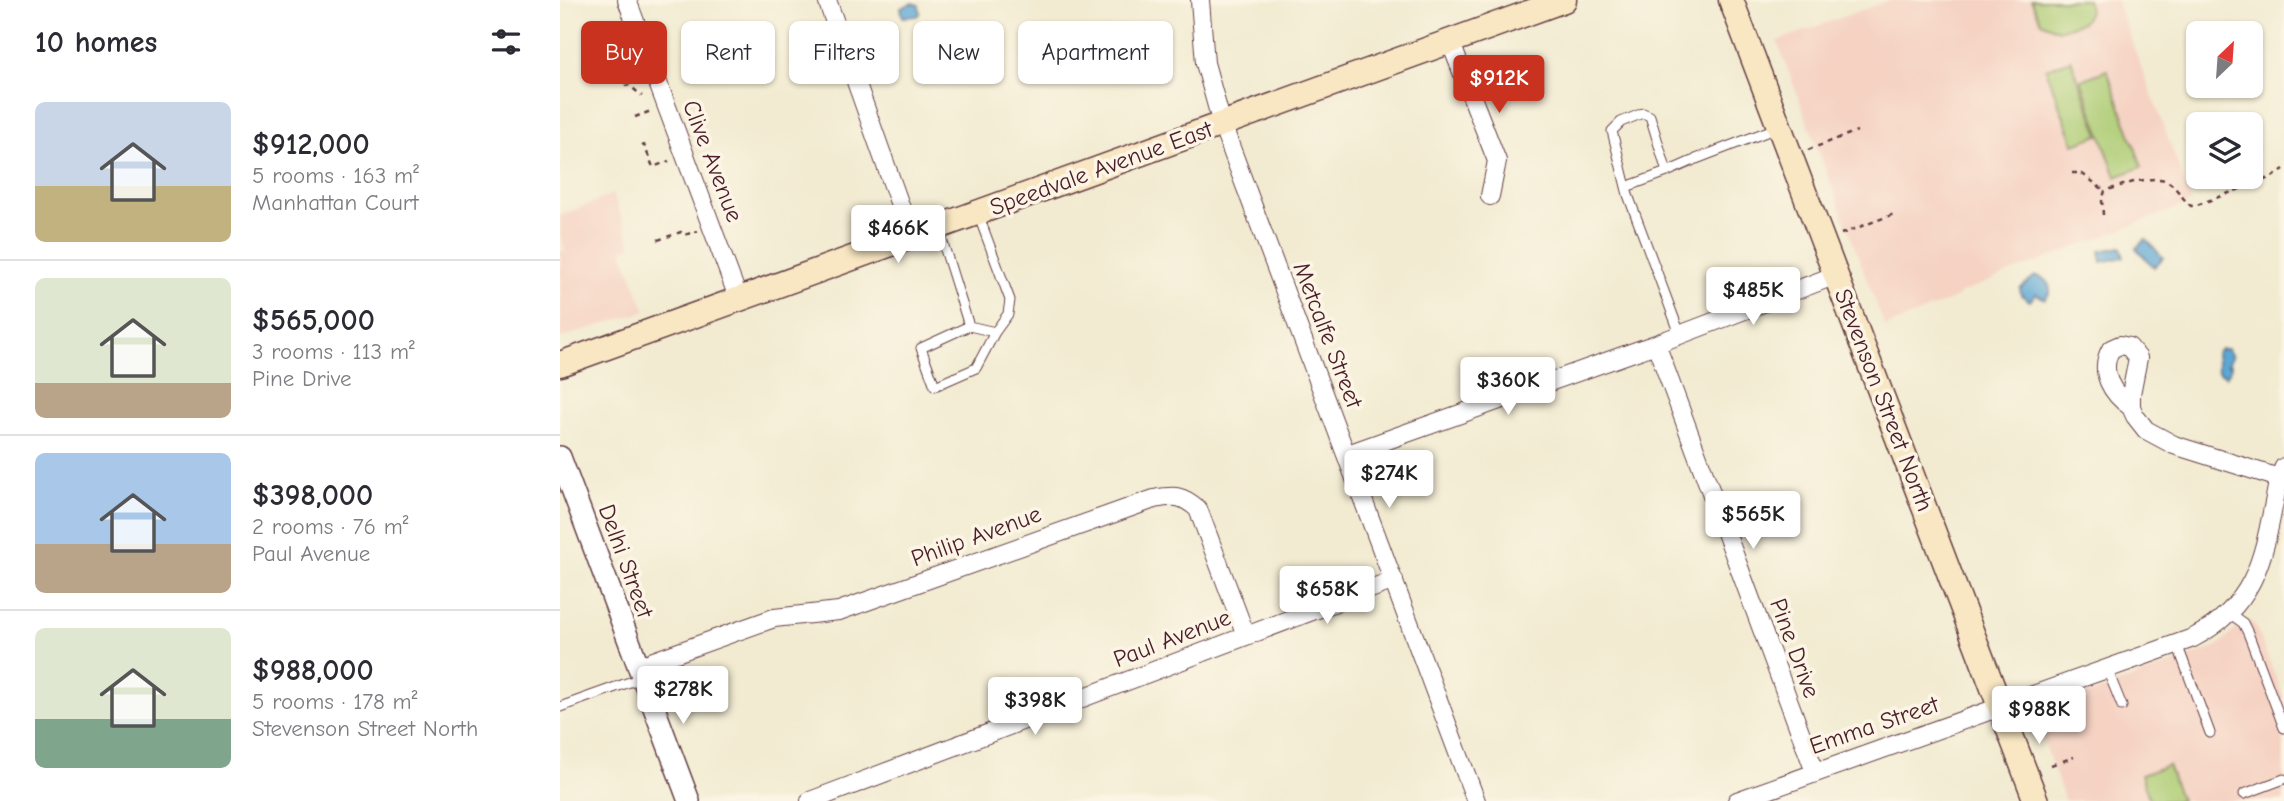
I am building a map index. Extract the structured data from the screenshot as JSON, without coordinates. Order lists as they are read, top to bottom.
{
  "streets": {
    "main road": ["Speedvale Avenue East", "Stevenson Street North"],
    "street": [
      "Clive Avenue",
      "Metcalfe Street",
      "Philip Avenue",
      "Delhi Street",
      "Paul Avenue",
      "Pine Drive",
      "Emma Street"
    ]
  },
  "crossings": [
    ["Clive Avenue", "Speedvale Avenue East"],
    ["Speedvale Avenue East", "Metcalfe Street"],
    ["Metcalfe Street", "Paul Avenue"],
    ["Stevenson Street North", "Emma Street"],
    ["Philip Avenue", "Delhi Street"],
    ["Philip Avenue", "Paul Avenue"],
    ["Pine Drive", "Emma Street"]
  ],
  "north": "top right",
  "page": {
    "heading": "10 homes",
    "chip": [
      "Buy",
      "Rent",
      "Filters",
      "New",
      "Apartment"
    ],
    "price": [
      "$912K",
      "$466K",
      "$485K",
      "$360K",
      "$274K",
      "$565K",
      "$658K",
      "$278K",
      "$398K",
      "$988K"
    ],
    "list": [
      {
        "name": "$912,000",
        "note": "5 rooms · 163 m² · Manhattan Court"
      },
      {
        "name": "$565,000",
        "note": "3 rooms · 113 m² · Pine Drive"
      },
      {
        "name": "$398,000",
        "note": "2 rooms · 76 m² · Paul Avenue"
      },
      {
        "name": "$988,000",
        "note": "5 rooms · 178 m² · Stevenson Street North"
      }
    ]
  }
}
